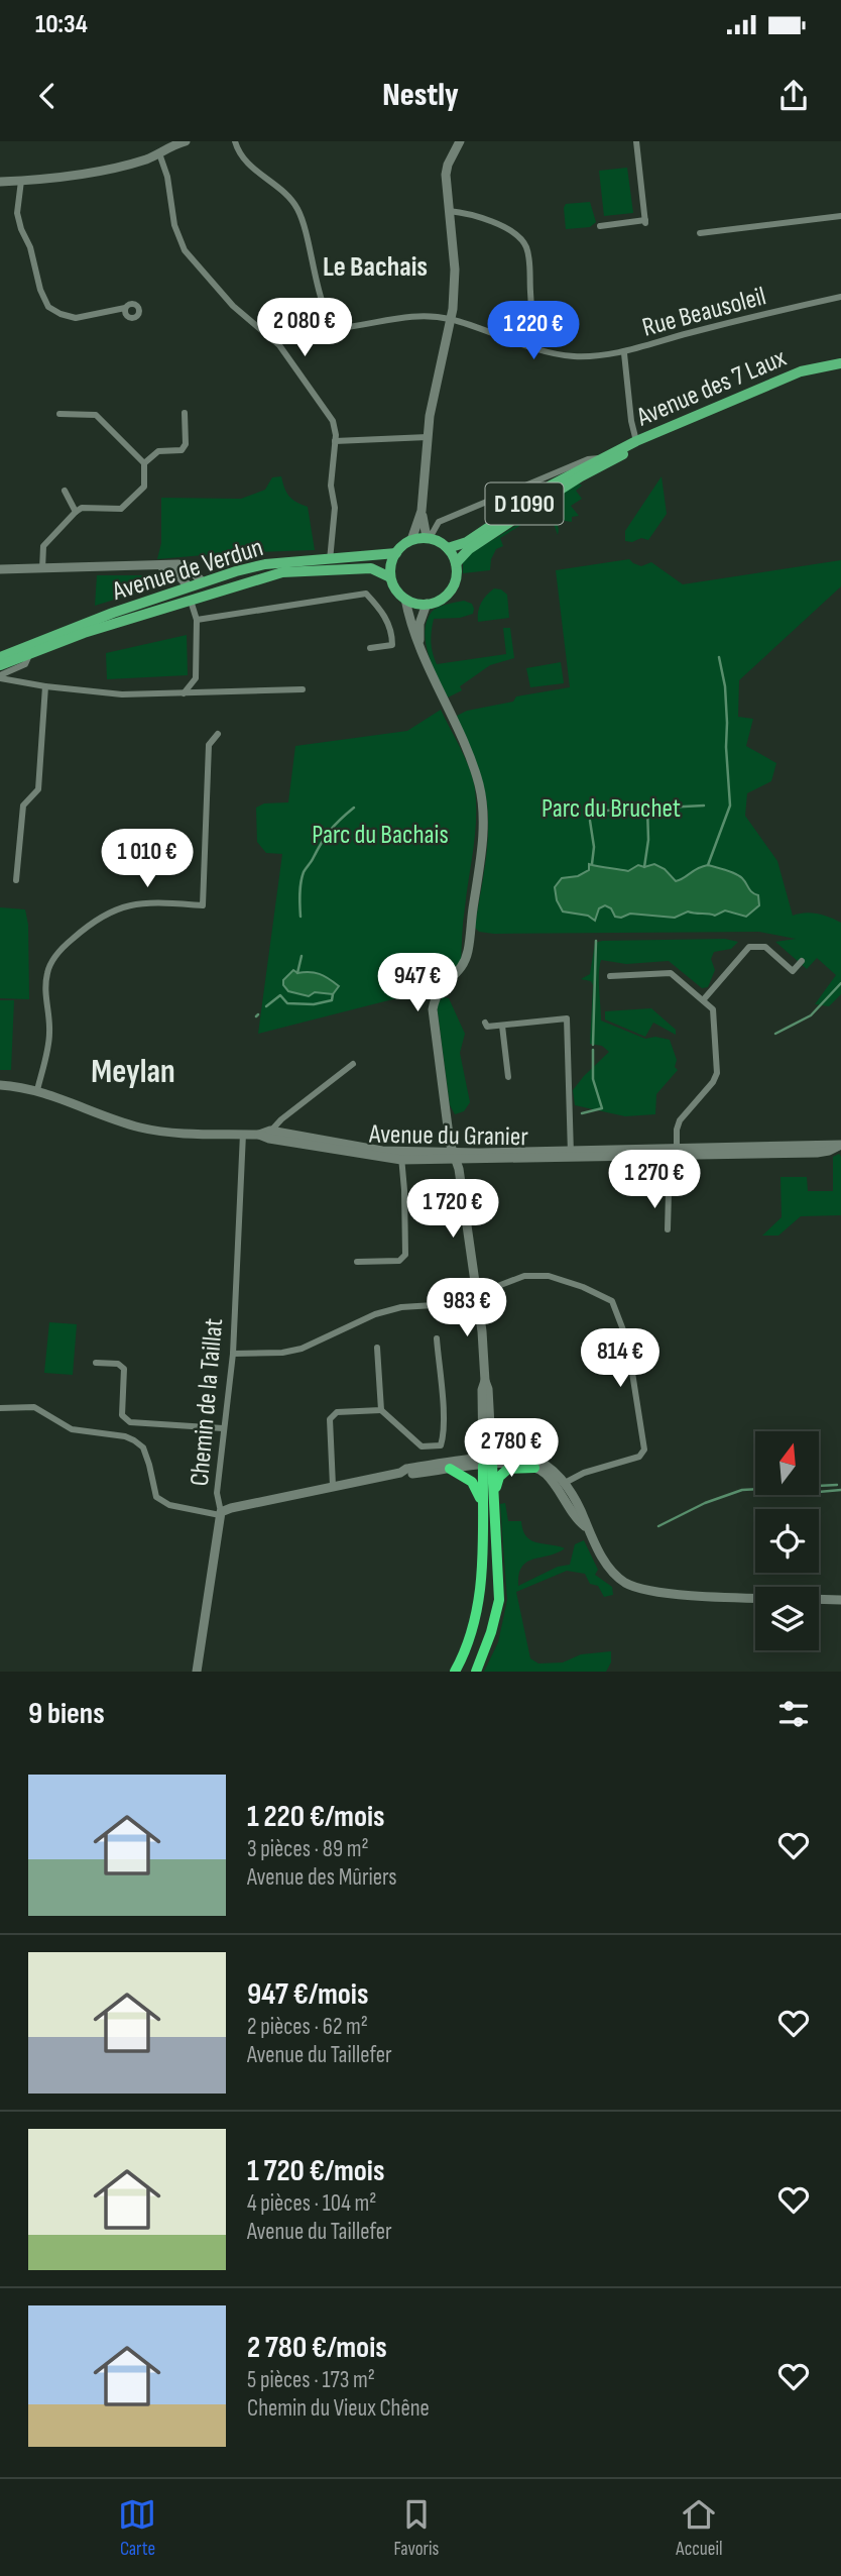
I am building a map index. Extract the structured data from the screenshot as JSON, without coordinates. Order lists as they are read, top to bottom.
{
  "streets": {
    "main road": ["Avenue des 7 Laux", "D 1090", "Avenue de Verdun"],
    "street": ["Rue Beausoleil", "Avenue du Granier", "Chemin de la Taillat"]
  },
  "crossings": [
    ["Rue Beausoleil", "Avenue des 7 Laux"],
    ["Avenue des 7 Laux", "D 1090"],
    ["Avenue des 7 Laux", "Avenue de Verdun"],
    ["D 1090", "Avenue de Verdun"],
    ["Avenue du Granier", "Chemin de la Taillat"]
  ],
  "districts": ["Le Bachais", "Meylan"],
  "parks": ["Parc du Bruchet", "Parc du Bachais"],
  "north": "top",
  "page": {
    "status": "10:34",
    "header": "Nestly",
    "price": [
      "2 080 €",
      "1 220 €",
      "1 010 €",
      "947 €",
      "1 270 €",
      "1 720 €",
      "983 €",
      "814 €",
      "2 780 €"
    ],
    "heading": "9 biens",
    "list": [
      {
        "name": "1 220 €/mois",
        "note": "3 pièces · 89 m² · Avenue des Mûriers"
      },
      {
        "name": "947 €/mois",
        "note": "2 pièces · 62 m² · Avenue du Taillefer"
      },
      {
        "name": "1 720 €/mois",
        "note": "4 pièces · 104 m² · Avenue du Taillefer"
      },
      {
        "name": "2 780 €/mois",
        "note": "5 pièces · 173 m² · Chemin du Vieux Chêne"
      }
    ],
    "tabs": ["Carte", "Favoris", "Accueil"]
  }
}
